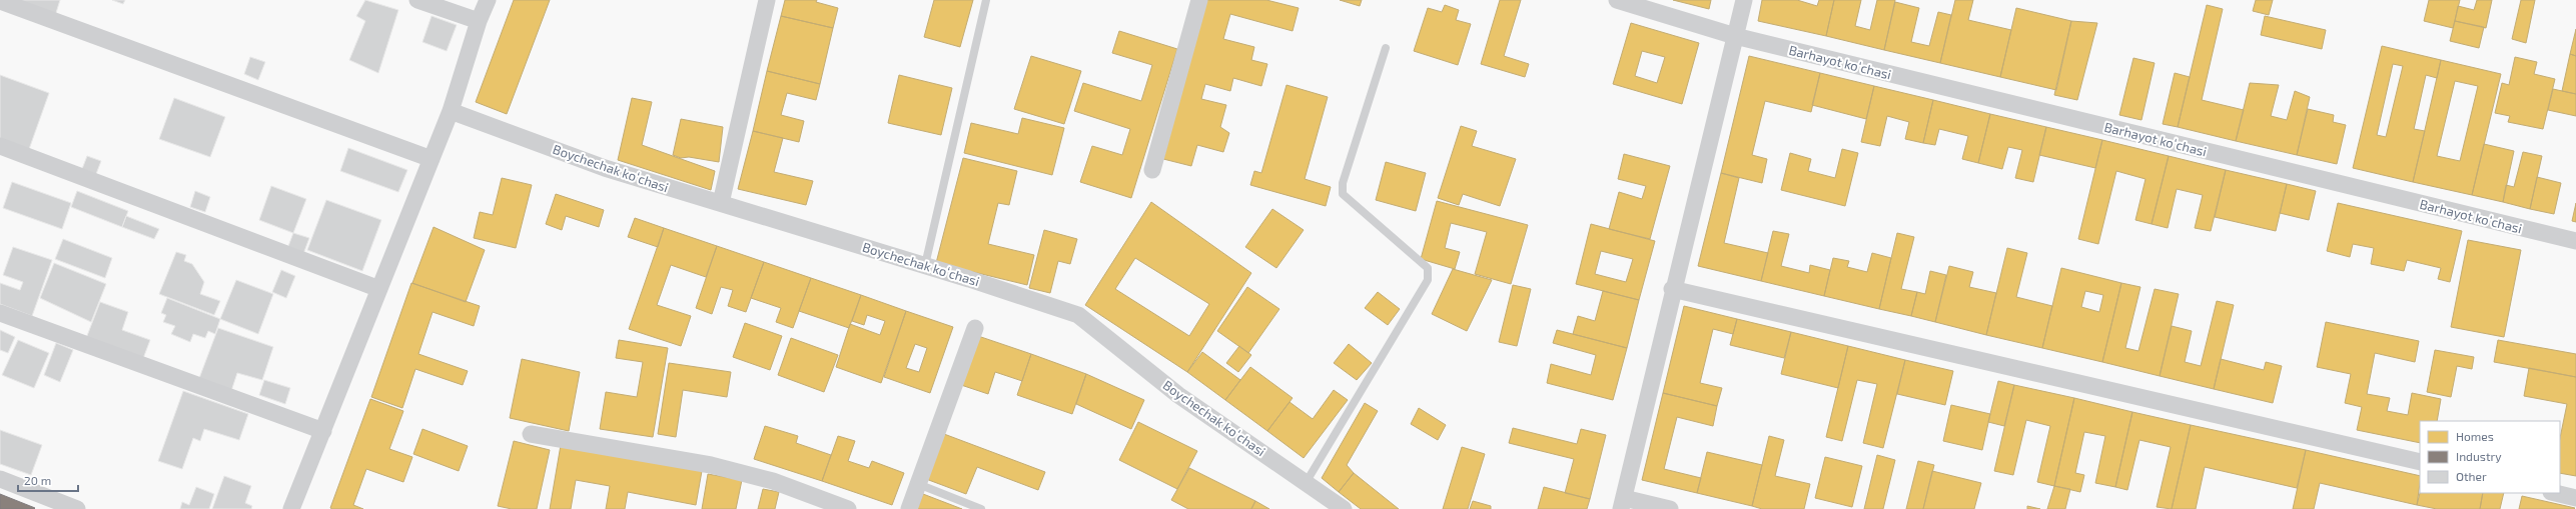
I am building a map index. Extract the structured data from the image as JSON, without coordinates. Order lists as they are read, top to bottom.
{
  "streets": {
    "street": ["Barhayot koʻchasi", "Boychechak koʻchasi"]
  },
  "legend": ["Homes", "Industry", "Other"],
  "scale_bar": "20 m"
}
